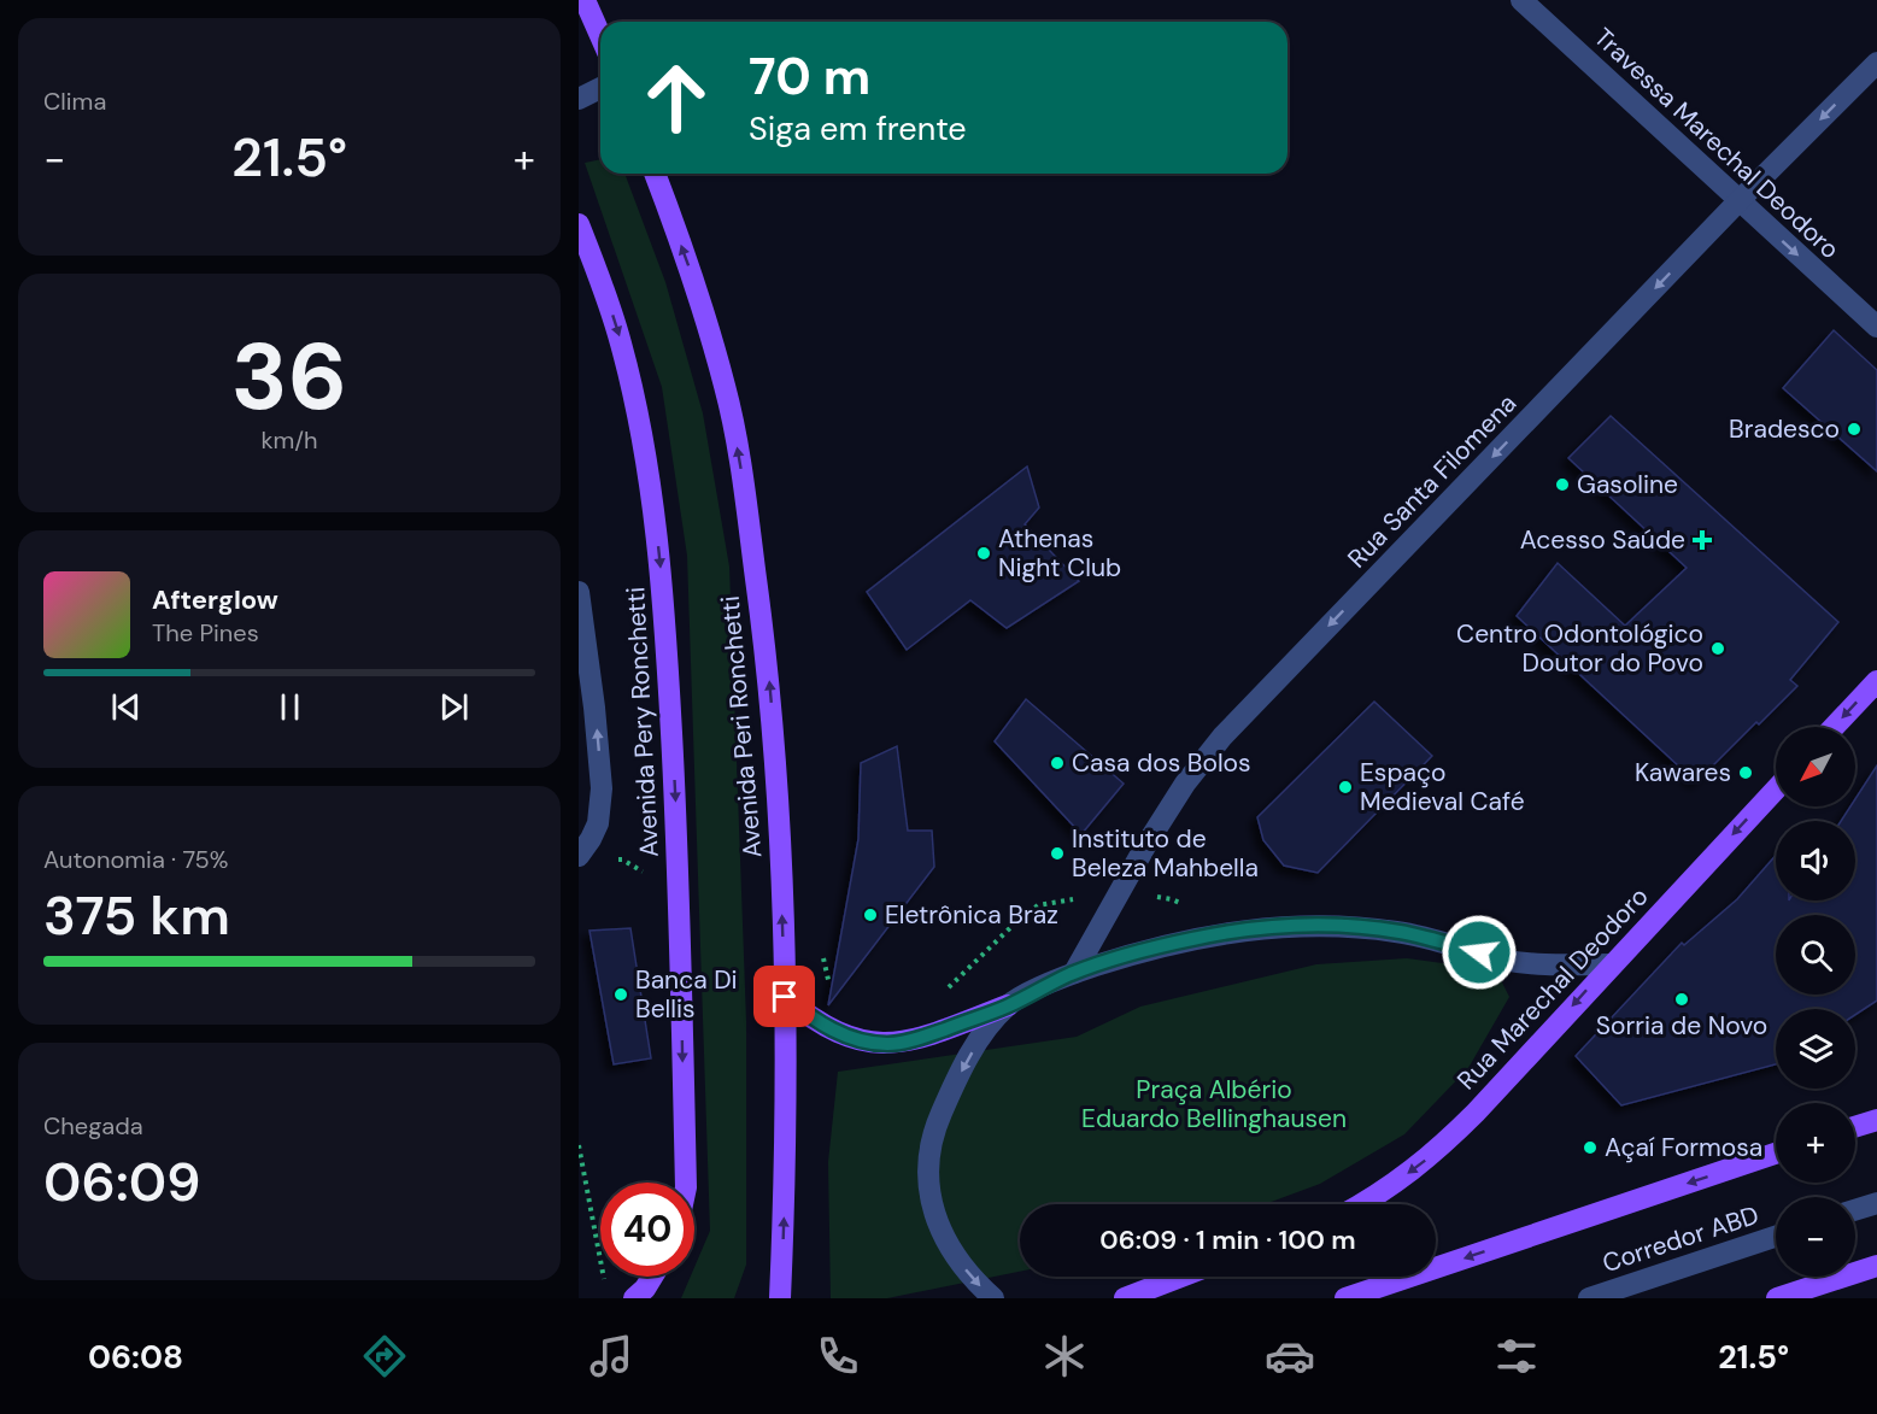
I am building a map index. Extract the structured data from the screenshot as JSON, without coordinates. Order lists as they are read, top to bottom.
{
  "streets": {
    "main road": ["Avenida Pery Ronchetti", "Avenida Peri Ronchetti", "Rua Marechal Deodoro"],
    "street": ["Travessa Marechal Deodoro", "Rua Santa Filomena", "Corredor ABD"]
  },
  "crossings": [
    ["Travessa Marechal Deodoro", "Rua Santa Filomena"]
  ],
  "one_way": [
    "Travessa Marechal Deodoro",
    "Rua Santa Filomena",
    "Avenida Pery Ronchetti",
    "Avenida Peri Ronchetti",
    "Rua Marechal Deodoro"
  ],
  "parks": ["Praça Albério Eduardo Bellinghausen"],
  "places": {
    "other": [
      "Bradesco",
      "Gasoline",
      "Athenas Night Club",
      "Centro Odontológico Doutor do Povo",
      "Casa dos Bolos",
      "Kawares",
      "Espaço Medieval Café",
      "Instituto de Beleza Mahbella",
      "Eletrônica Braz",
      "Banca Di Bellis",
      "Sorria de Novo",
      "Açaí Formosa"
    ],
    "health": ["Acesso Saúde"]
  },
  "north": "bottom left",
  "page": {
    "tile": [
      "Clima",
      ["36", "km/h"],
      ["Autonomia · 75%", "375 km"],
      ["Chegada", "06:09"]
    ],
    "turn": ["70 m", "Siga em frente"],
    "heat": ["−", "21.5°", "+"],
    "song": ["Afterglow", "The Pines"],
    "map_buttons": ["+", "−"],
    "limit": "40",
    "trip": "06:09 · 1 min · 100 m",
    "tabs": ["06:08", "21.5°"]
  }
}
